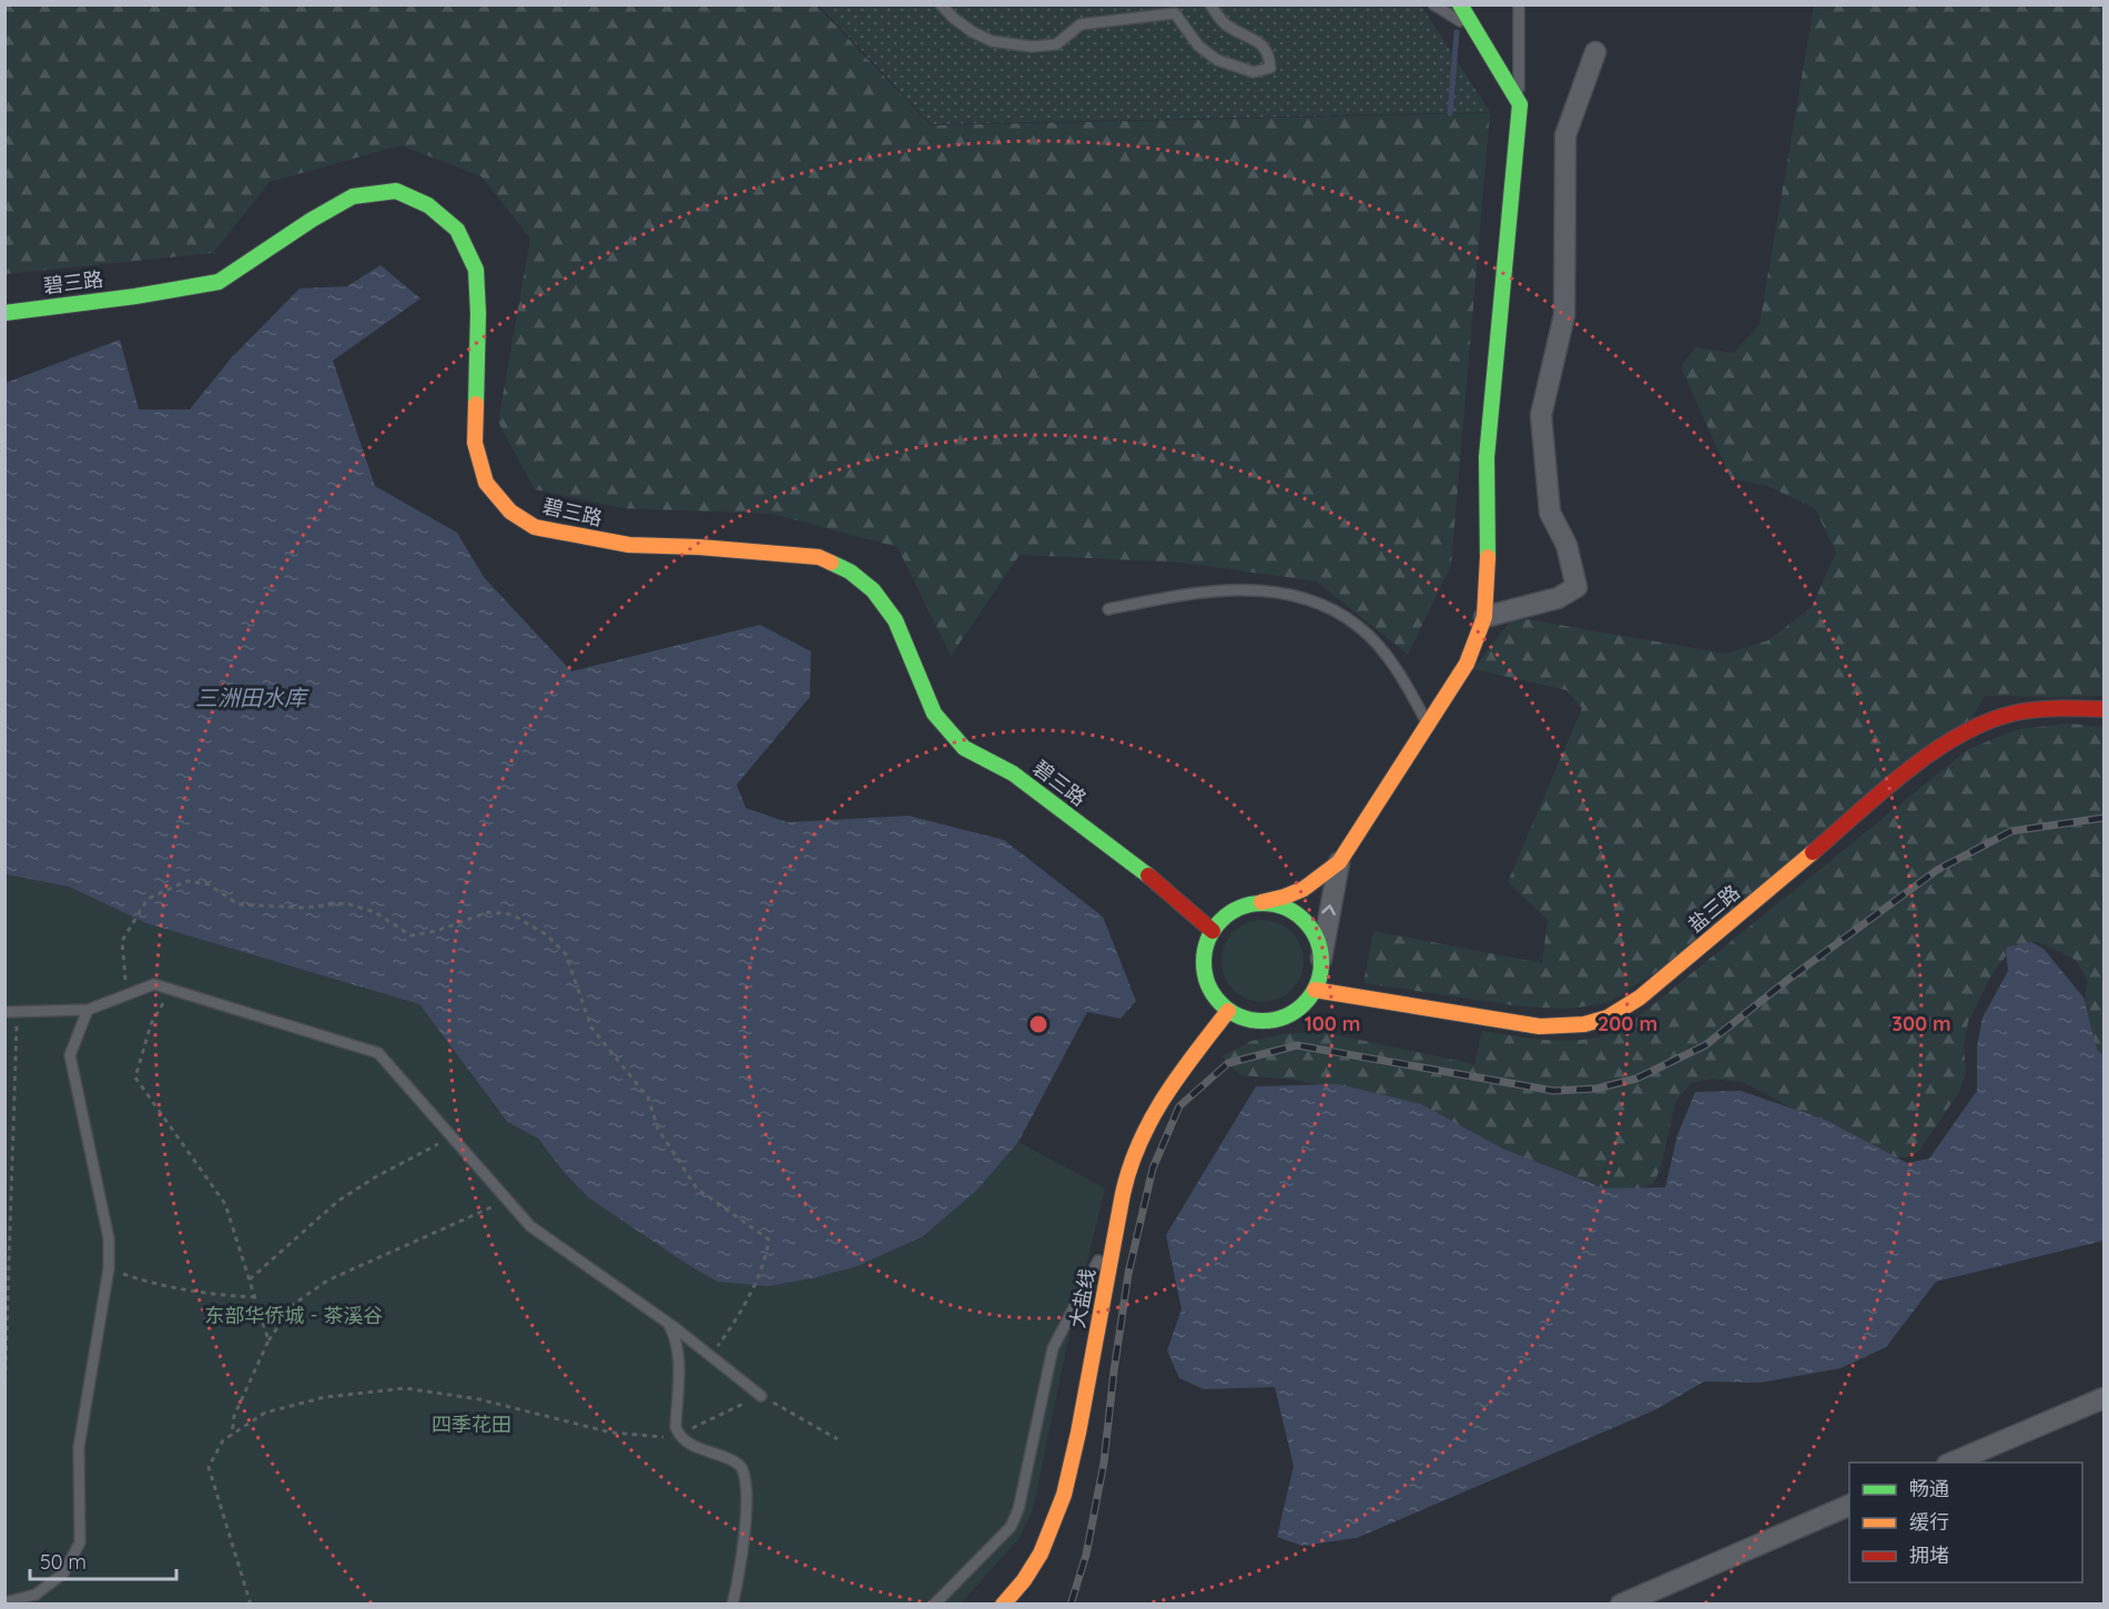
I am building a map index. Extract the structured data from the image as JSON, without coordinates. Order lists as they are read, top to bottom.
{
  "streets": {
    "main road": ["碧三路", "盐三路", "大盐线"]
  },
  "crossings": [
    ["碧三路", "盐三路"],
    ["碧三路", "大盐线"],
    ["盐三路", "大盐线"]
  ],
  "water": ["三洲田水库"],
  "parks": ["东部华侨城 - 茶溪谷", "四季花田"],
  "legend": ["畅通", "缓行", "拥堵"],
  "scale_bar": "50 m",
  "rings": ["100 m", "200 m", "300 m"]
}
